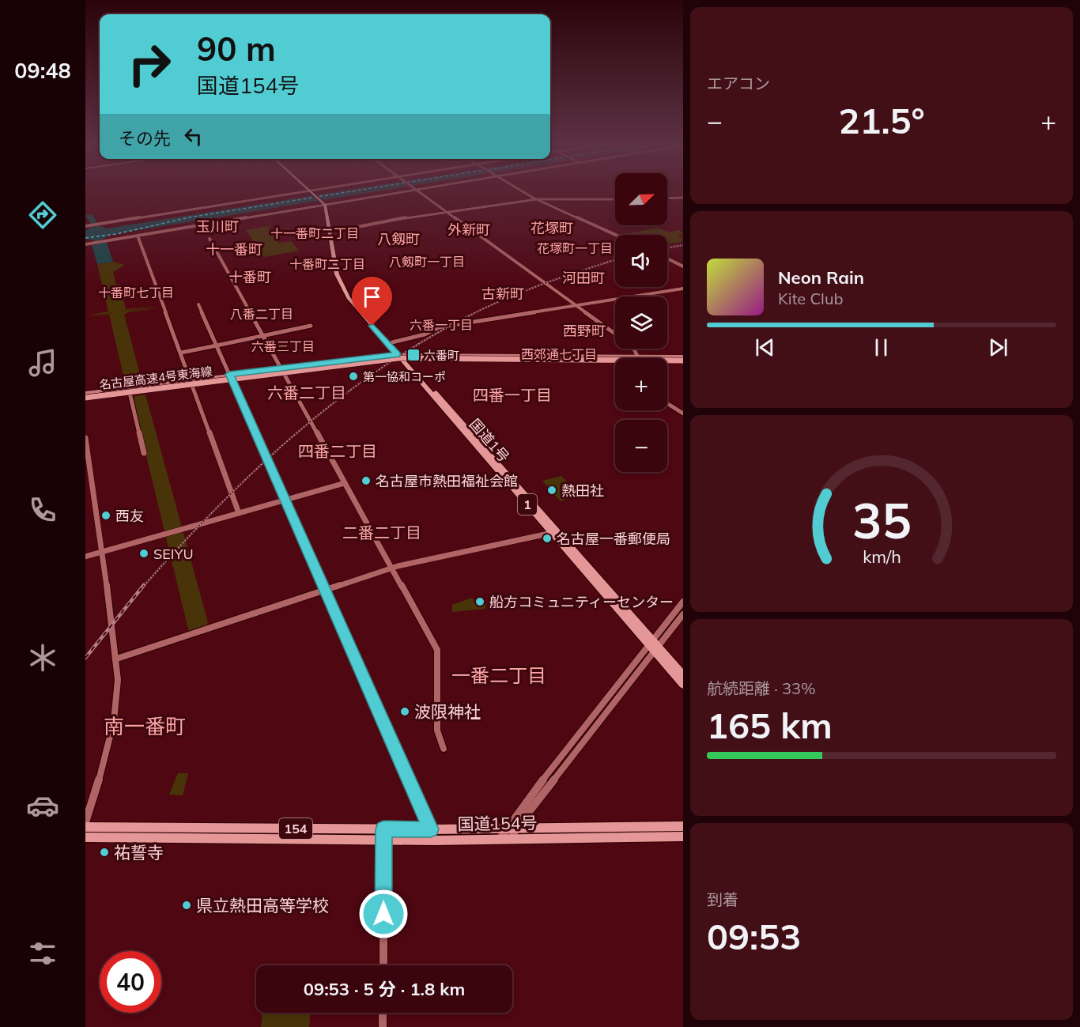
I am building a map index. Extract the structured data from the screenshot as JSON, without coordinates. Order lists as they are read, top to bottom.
{
  "streets": {
    "highway": [
      "名古屋高速4号東海線",
      "国道1号",
      "1",
      "国道154号",
      "154"
    ]
  },
  "districts": [
    "玉川町",
    "花塚町",
    "外新町",
    "十一番町二丁目",
    "八剱町",
    "花塚町一丁目",
    "十一番町",
    "八剱町一丁目",
    "十番町二丁目",
    "十番町",
    "河田町",
    "十番町七丁目",
    "古新町",
    "八番二丁目",
    "六番一丁目",
    "西野町",
    "六番三丁目",
    "西郊通七丁目",
    "六番二丁目",
    "四番一丁目",
    "四番二丁目",
    "二番二丁目",
    "一番二丁目",
    "南一番町"
  ],
  "places": {
    "transit": ["六番町"],
    "other": [
      "第一協和コーポ",
      "名古屋市熱田福祉会館",
      "熱田社",
      "西友",
      "名古屋一番郵便局",
      "SEIYU",
      "船方コミュニティーセンター",
      "波限神社",
      "祐誓寺",
      "県立熱田高等学校"
    ]
  },
  "north": "top right",
  "page": {
    "tabs": "09:48",
    "tile": [
      "エアコン",
      ["航続距離 · 33%", "165 km"],
      ["到着", "09:53"]
    ],
    "turn": ["90 m", "国道154号"],
    "heat": ["−", "21.5°", "+"],
    "then": "その先",
    "map_buttons": ["+", "−"],
    "song": ["Neon Rain", "Kite Club"],
    "limit": "40",
    "trip": "09:53 · 5 分 · 1.8 km",
    "gauge": ["35", "km/h"]
  }
}
